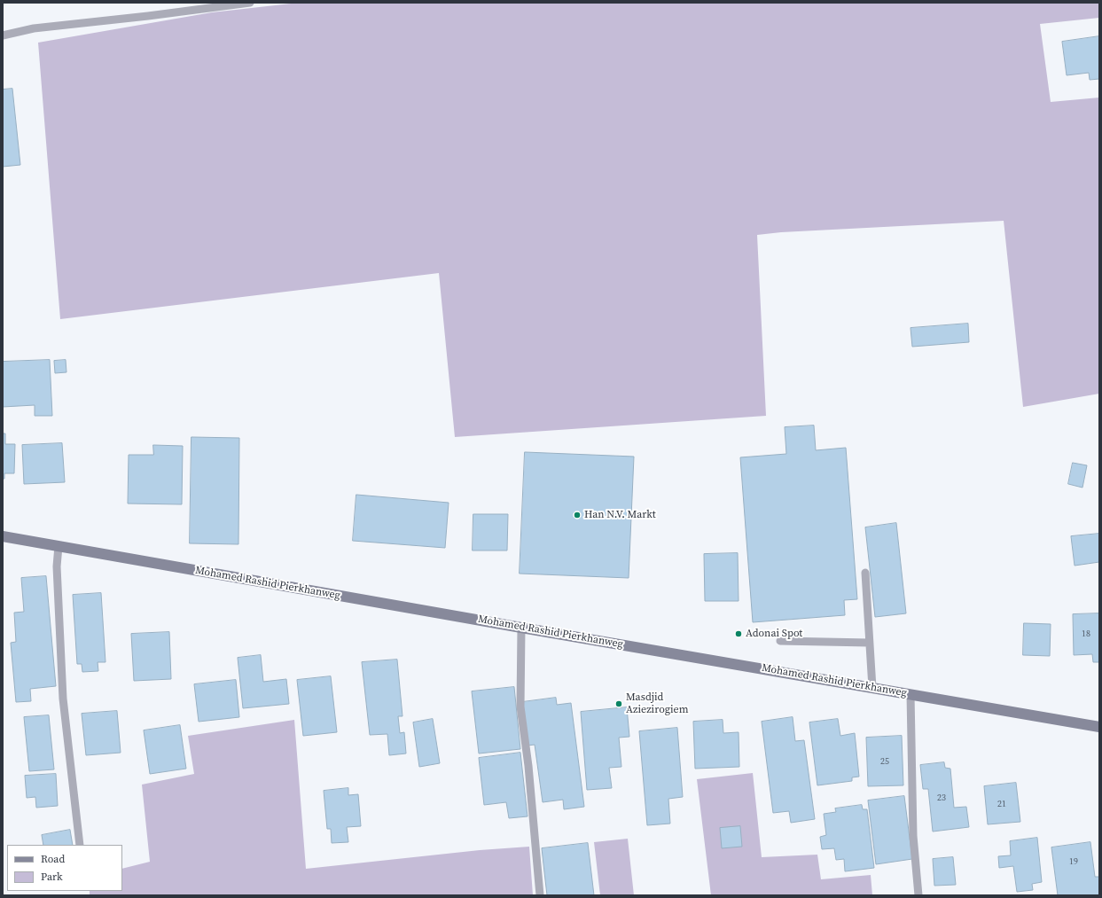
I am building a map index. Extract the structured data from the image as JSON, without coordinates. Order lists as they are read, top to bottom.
{
  "streets": {
    "street": ["Mohamed Rashid Pierkhanweg"]
  },
  "places": ["Han N.V. Markt", "Adonai Spot", "Masdjid Aziezirogiem"],
  "house_numbers": [
    "18",
    "25",
    "23",
    "21",
    "19"
  ],
  "legend": ["Road", "Park"]
}
